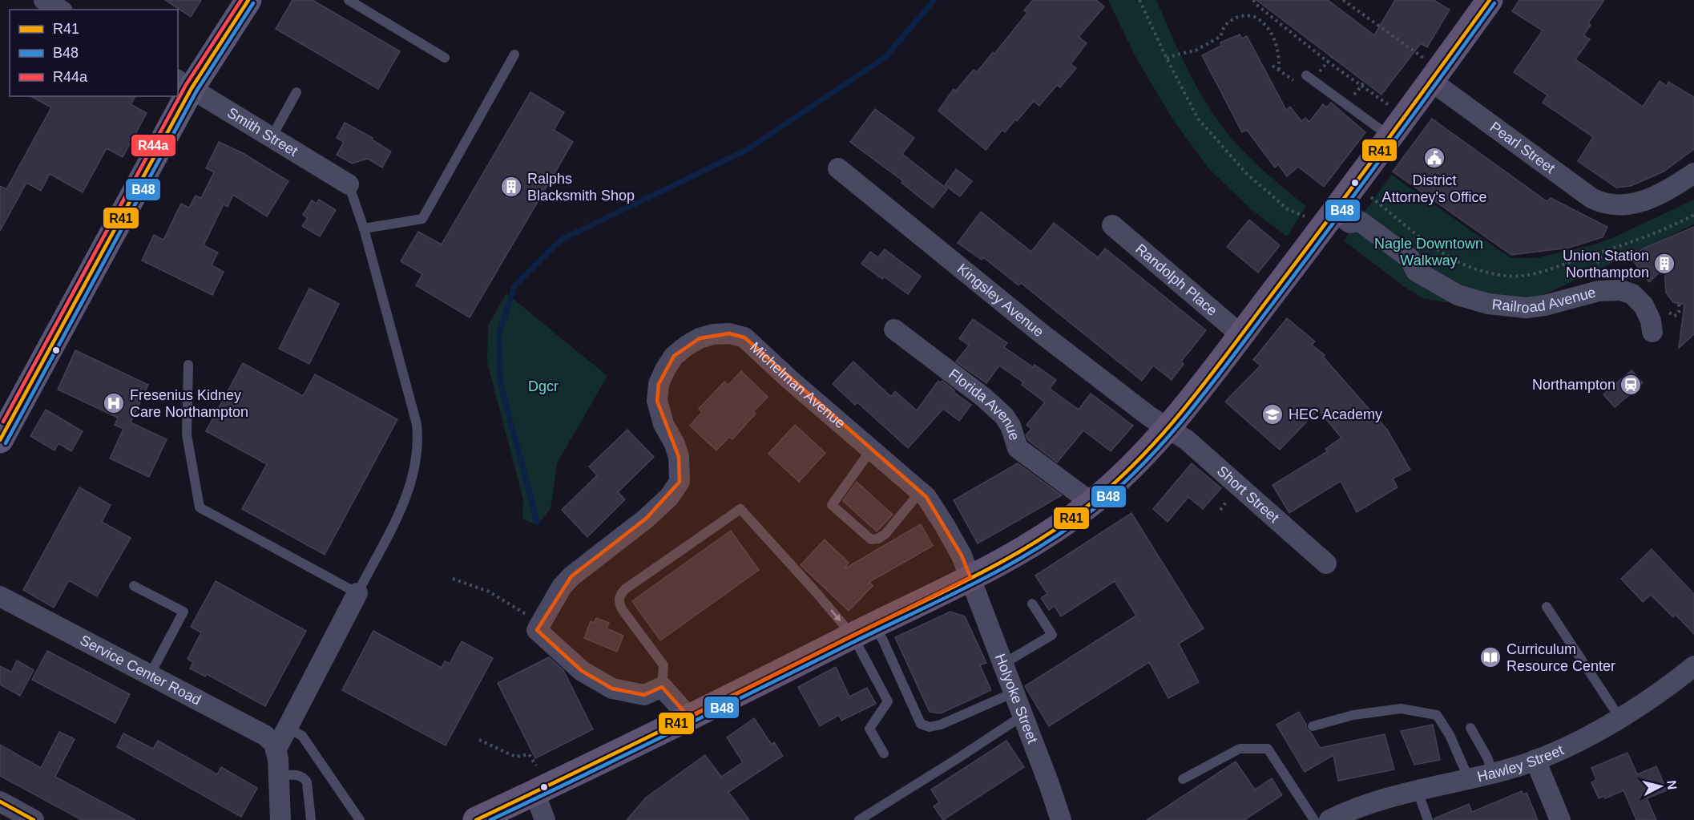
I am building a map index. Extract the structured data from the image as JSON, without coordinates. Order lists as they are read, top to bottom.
{
  "streets": {
    "street": [
      "Smith Street",
      "Pearl Street",
      "Randolph Place",
      "Railroad Avenue",
      "Kingsley Avenue",
      "Michelman Avenue",
      "Florida Avenue",
      "Short Street",
      "Service Center Road",
      "Holyoke Street",
      "Hawley Street"
    ]
  },
  "crossings": [
    ["Kingsley Avenue", "Short Street"],
    ["Michelman Avenue", "Holyoke Street"]
  ],
  "parks": ["Nagle Downtown Walkway", "Dgcr"],
  "places": {
    "public building": ["District Attorney's Office"],
    "building": ["Ralphs Blacksmith Shop", "Union Station Northampton"],
    "station": ["Northampton"],
    "hospital": ["Fresenius Kidney Care Northampton"],
    "school or university": ["HEC Academy"],
    "library": ["Curriculum Resource Center"]
  },
  "lines": ["transit line R41", "transit line R44a", "transit line B48"],
  "legend": ["R41", "B48", "R44a"],
  "north": "right"
}
